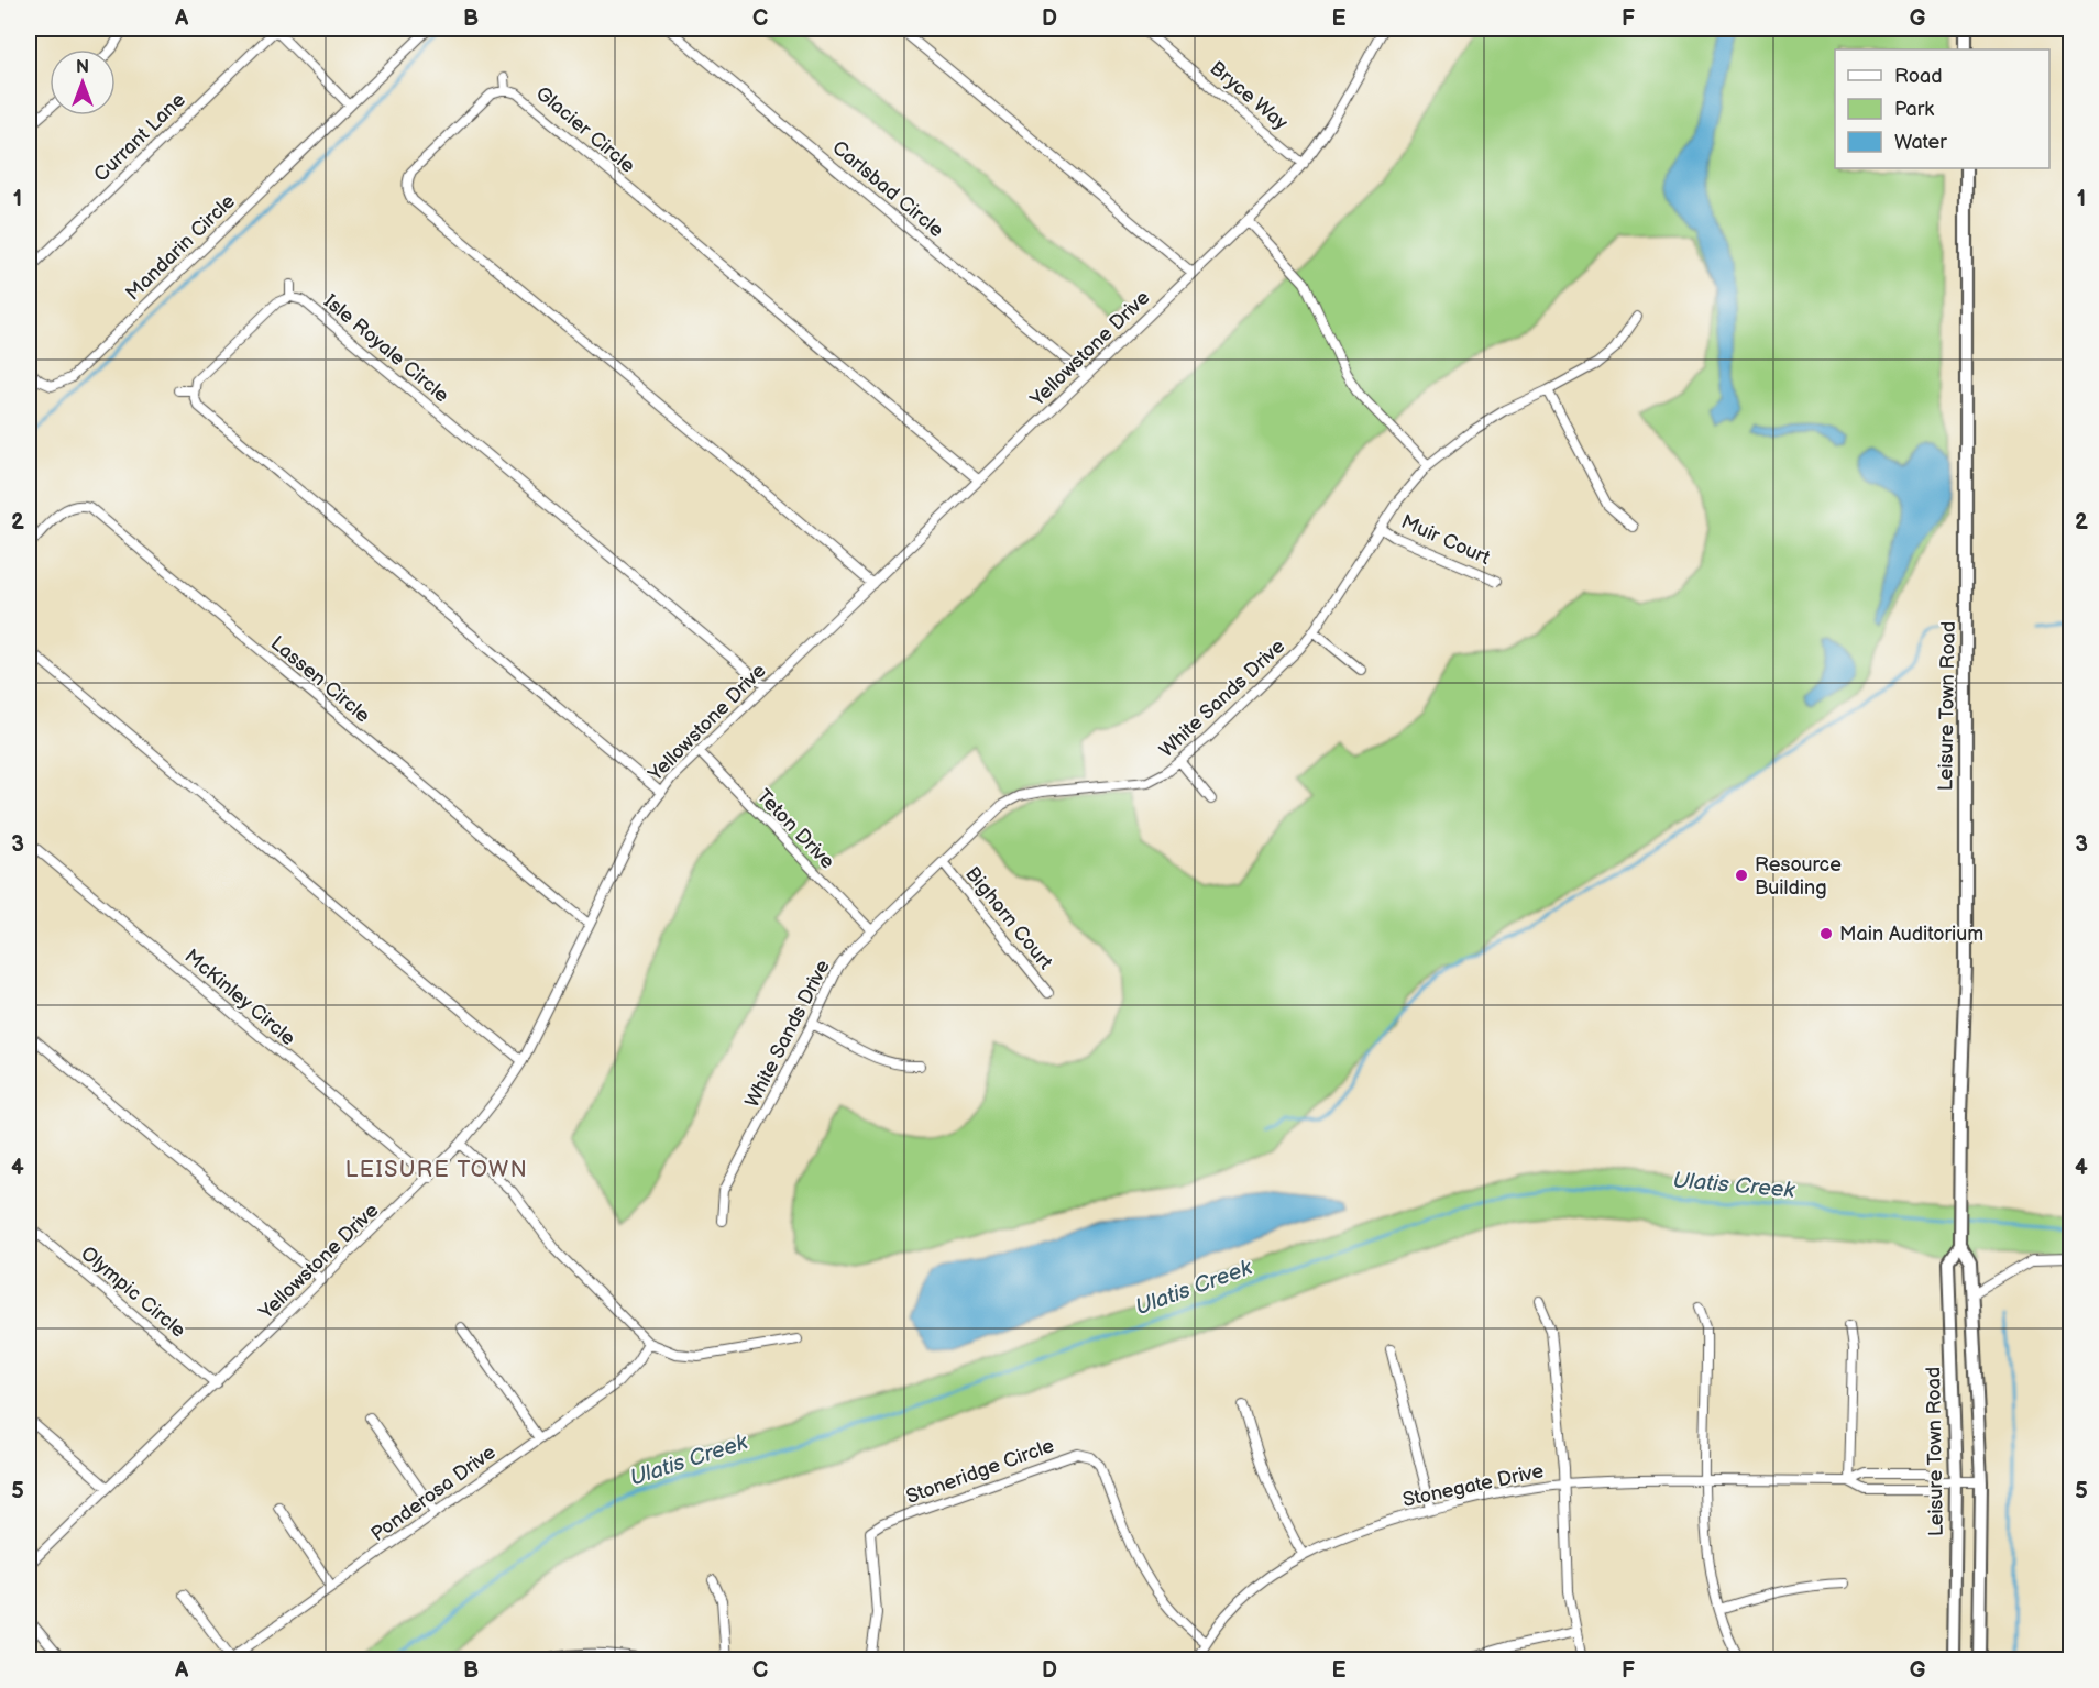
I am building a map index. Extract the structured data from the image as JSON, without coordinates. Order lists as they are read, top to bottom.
{
  "streets": {
    "main road": ["Leisure Town Road"],
    "street": [
      "Bryce Way",
      "Glacier Circle",
      "Currant Lane",
      "Carlsbad Circle",
      "Mandarin Circle",
      "Isle Royale Circle",
      "Yellowstone Drive",
      "Muir Court",
      "Lassen Circle",
      "White Sands Drive",
      "Teton Drive",
      "Bighorn Court",
      "McKinley Circle",
      "Olympic Circle",
      "Stoneridge Circle",
      "Stonegate Drive",
      "Ponderosa Drive"
    ]
  },
  "crossings": [
    ["Bryce Way", "Yellowstone Drive"],
    ["Glacier Circle", "Yellowstone Drive"],
    ["Carlsbad Circle", "Yellowstone Drive"],
    ["Isle Royale Circle", "Yellowstone Drive"],
    ["Yellowstone Drive", "Lassen Circle"],
    ["Yellowstone Drive", "Teton Drive"],
    ["Yellowstone Drive", "McKinley Circle"],
    ["Yellowstone Drive", "Olympic Circle"],
    ["Muir Court", "White Sands Drive"],
    ["White Sands Drive", "Teton Drive"],
    ["White Sands Drive", "Bighorn Court"],
    ["Leisure Town Road", "Stonegate Drive"],
    ["Stoneridge Circle", "Stonegate Drive"]
  ],
  "districts": ["LEISURE TOWN"],
  "water": ["Ulatis Creek"],
  "places": ["Resource Building", "Main Auditorium"],
  "legend": ["Road", "Park", "Water"],
  "north": "top",
  "grid": {
    "columns": [
      "A",
      "B",
      "C",
      "D",
      "E",
      "F",
      "G"
    ],
    "rows": [
      "1",
      "2",
      "3",
      "4",
      "5"
    ]
  }
}
